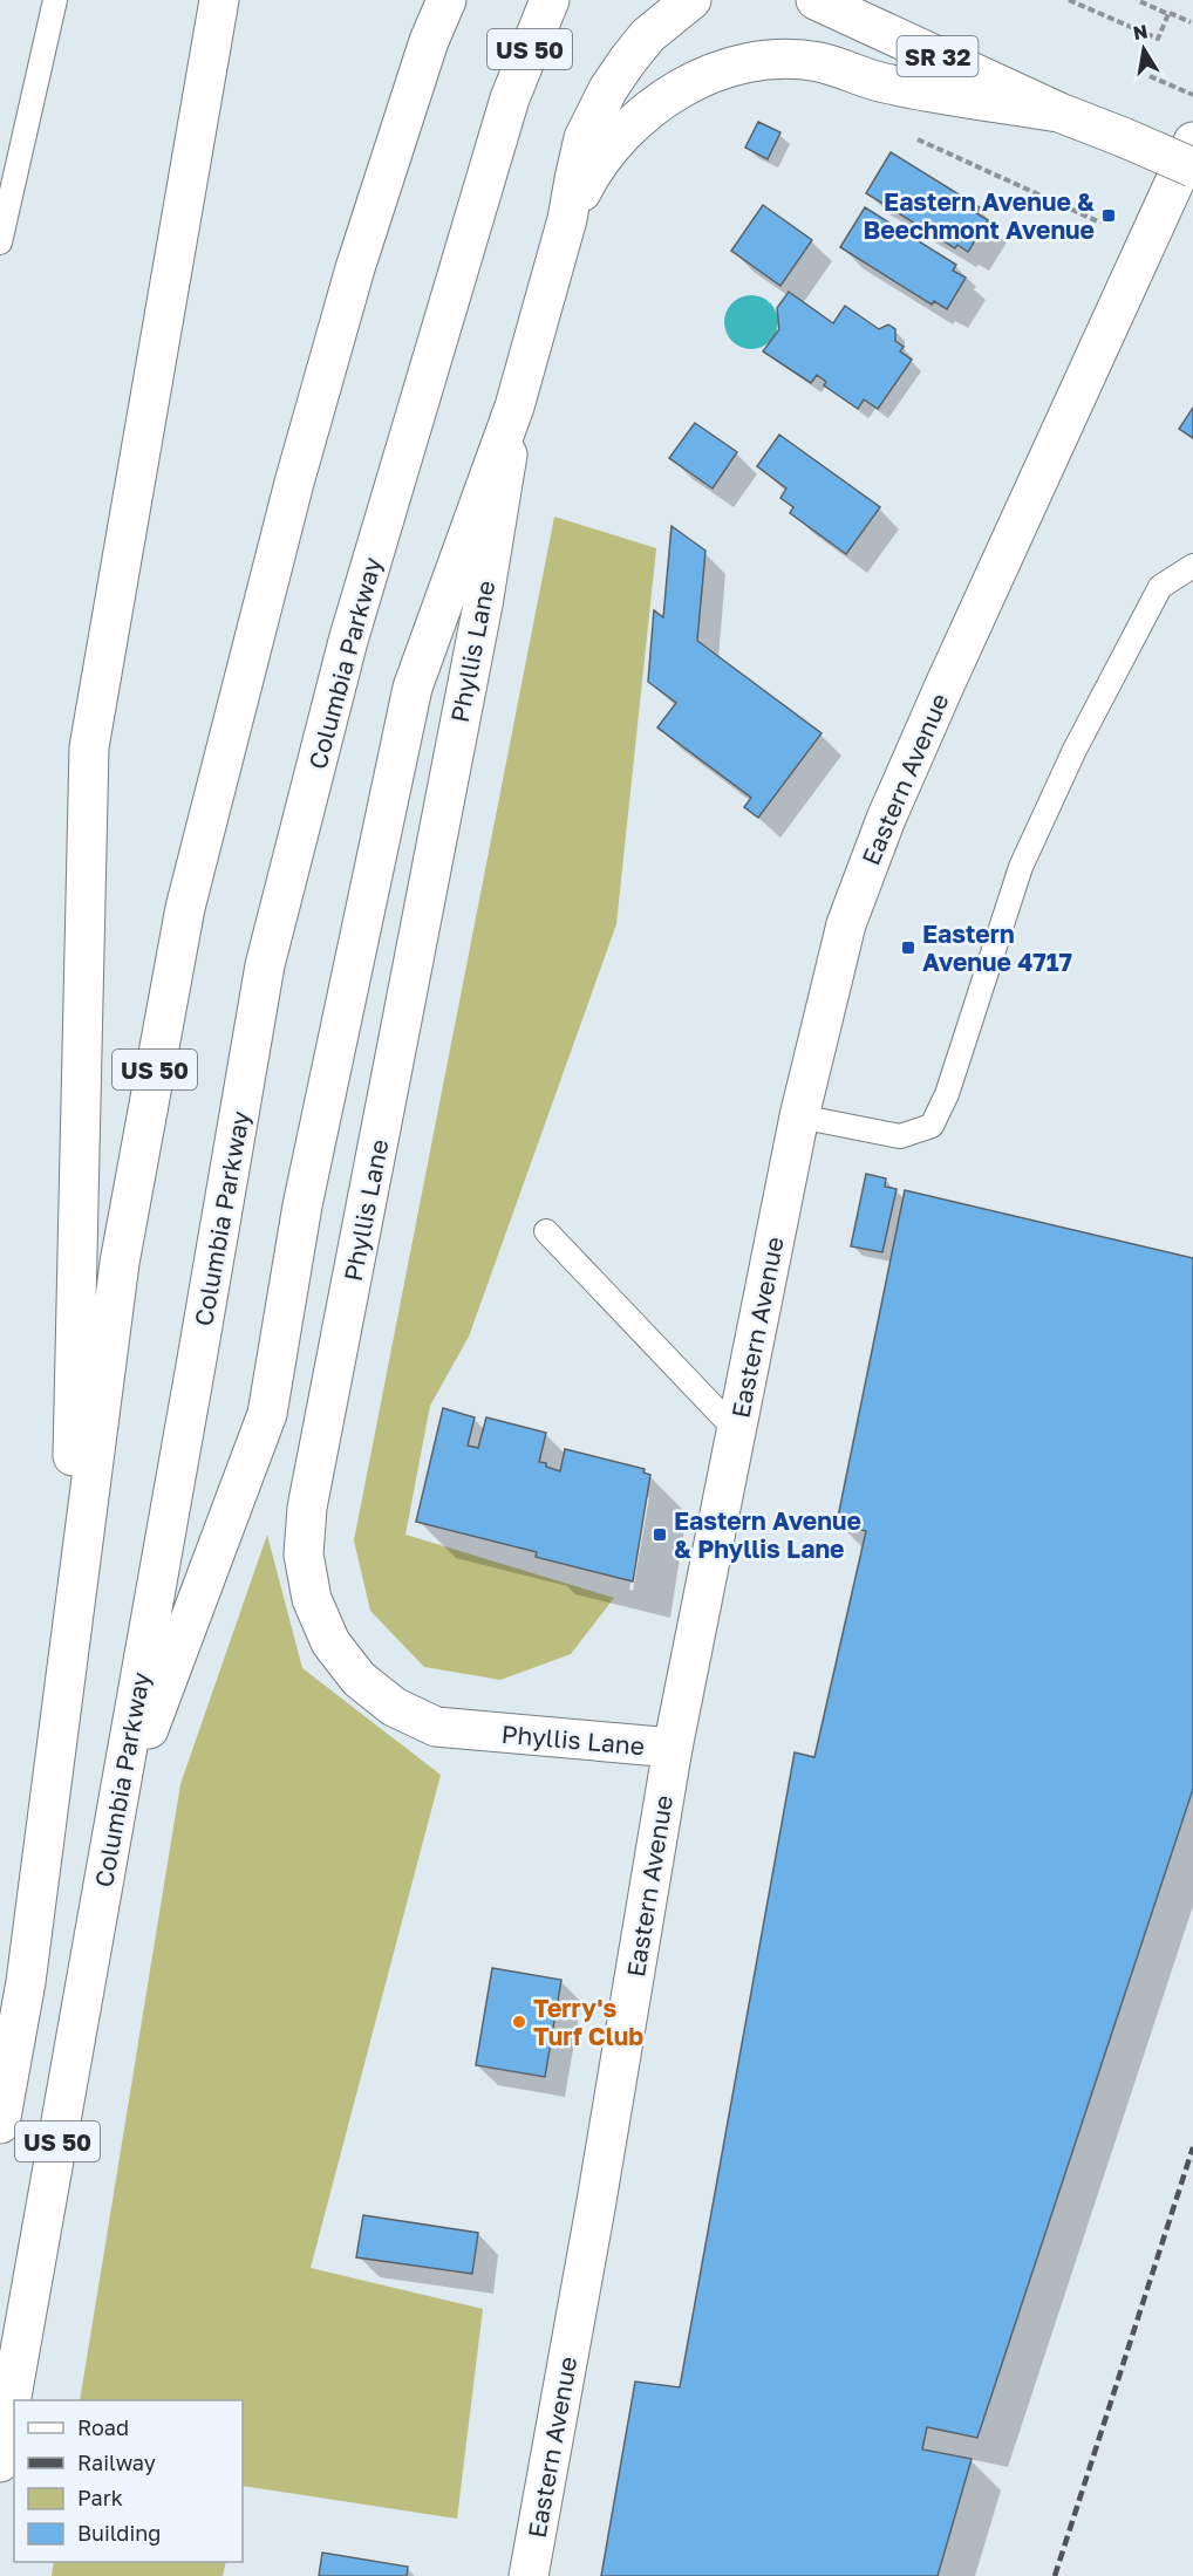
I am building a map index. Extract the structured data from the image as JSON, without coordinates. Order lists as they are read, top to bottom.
{
  "streets": {
    "main road": [
      "US 50",
      "SR 32",
      "Phyllis Lane",
      "Columbia Parkway",
      "Eastern Avenue"
    ]
  },
  "crossings": [
    ["Phyllis Lane", "Eastern Avenue"]
  ],
  "places": {
    "transit": ["Eastern Avenue & Beechmont Avenue", "Eastern Avenue 4717", "Eastern Avenue & Phyllis Lane"],
    "other": ["Terry's Turf Club"]
  },
  "legend": [
    "Road",
    "Railway",
    "Park",
    "Building"
  ],
  "north": "top"
}
